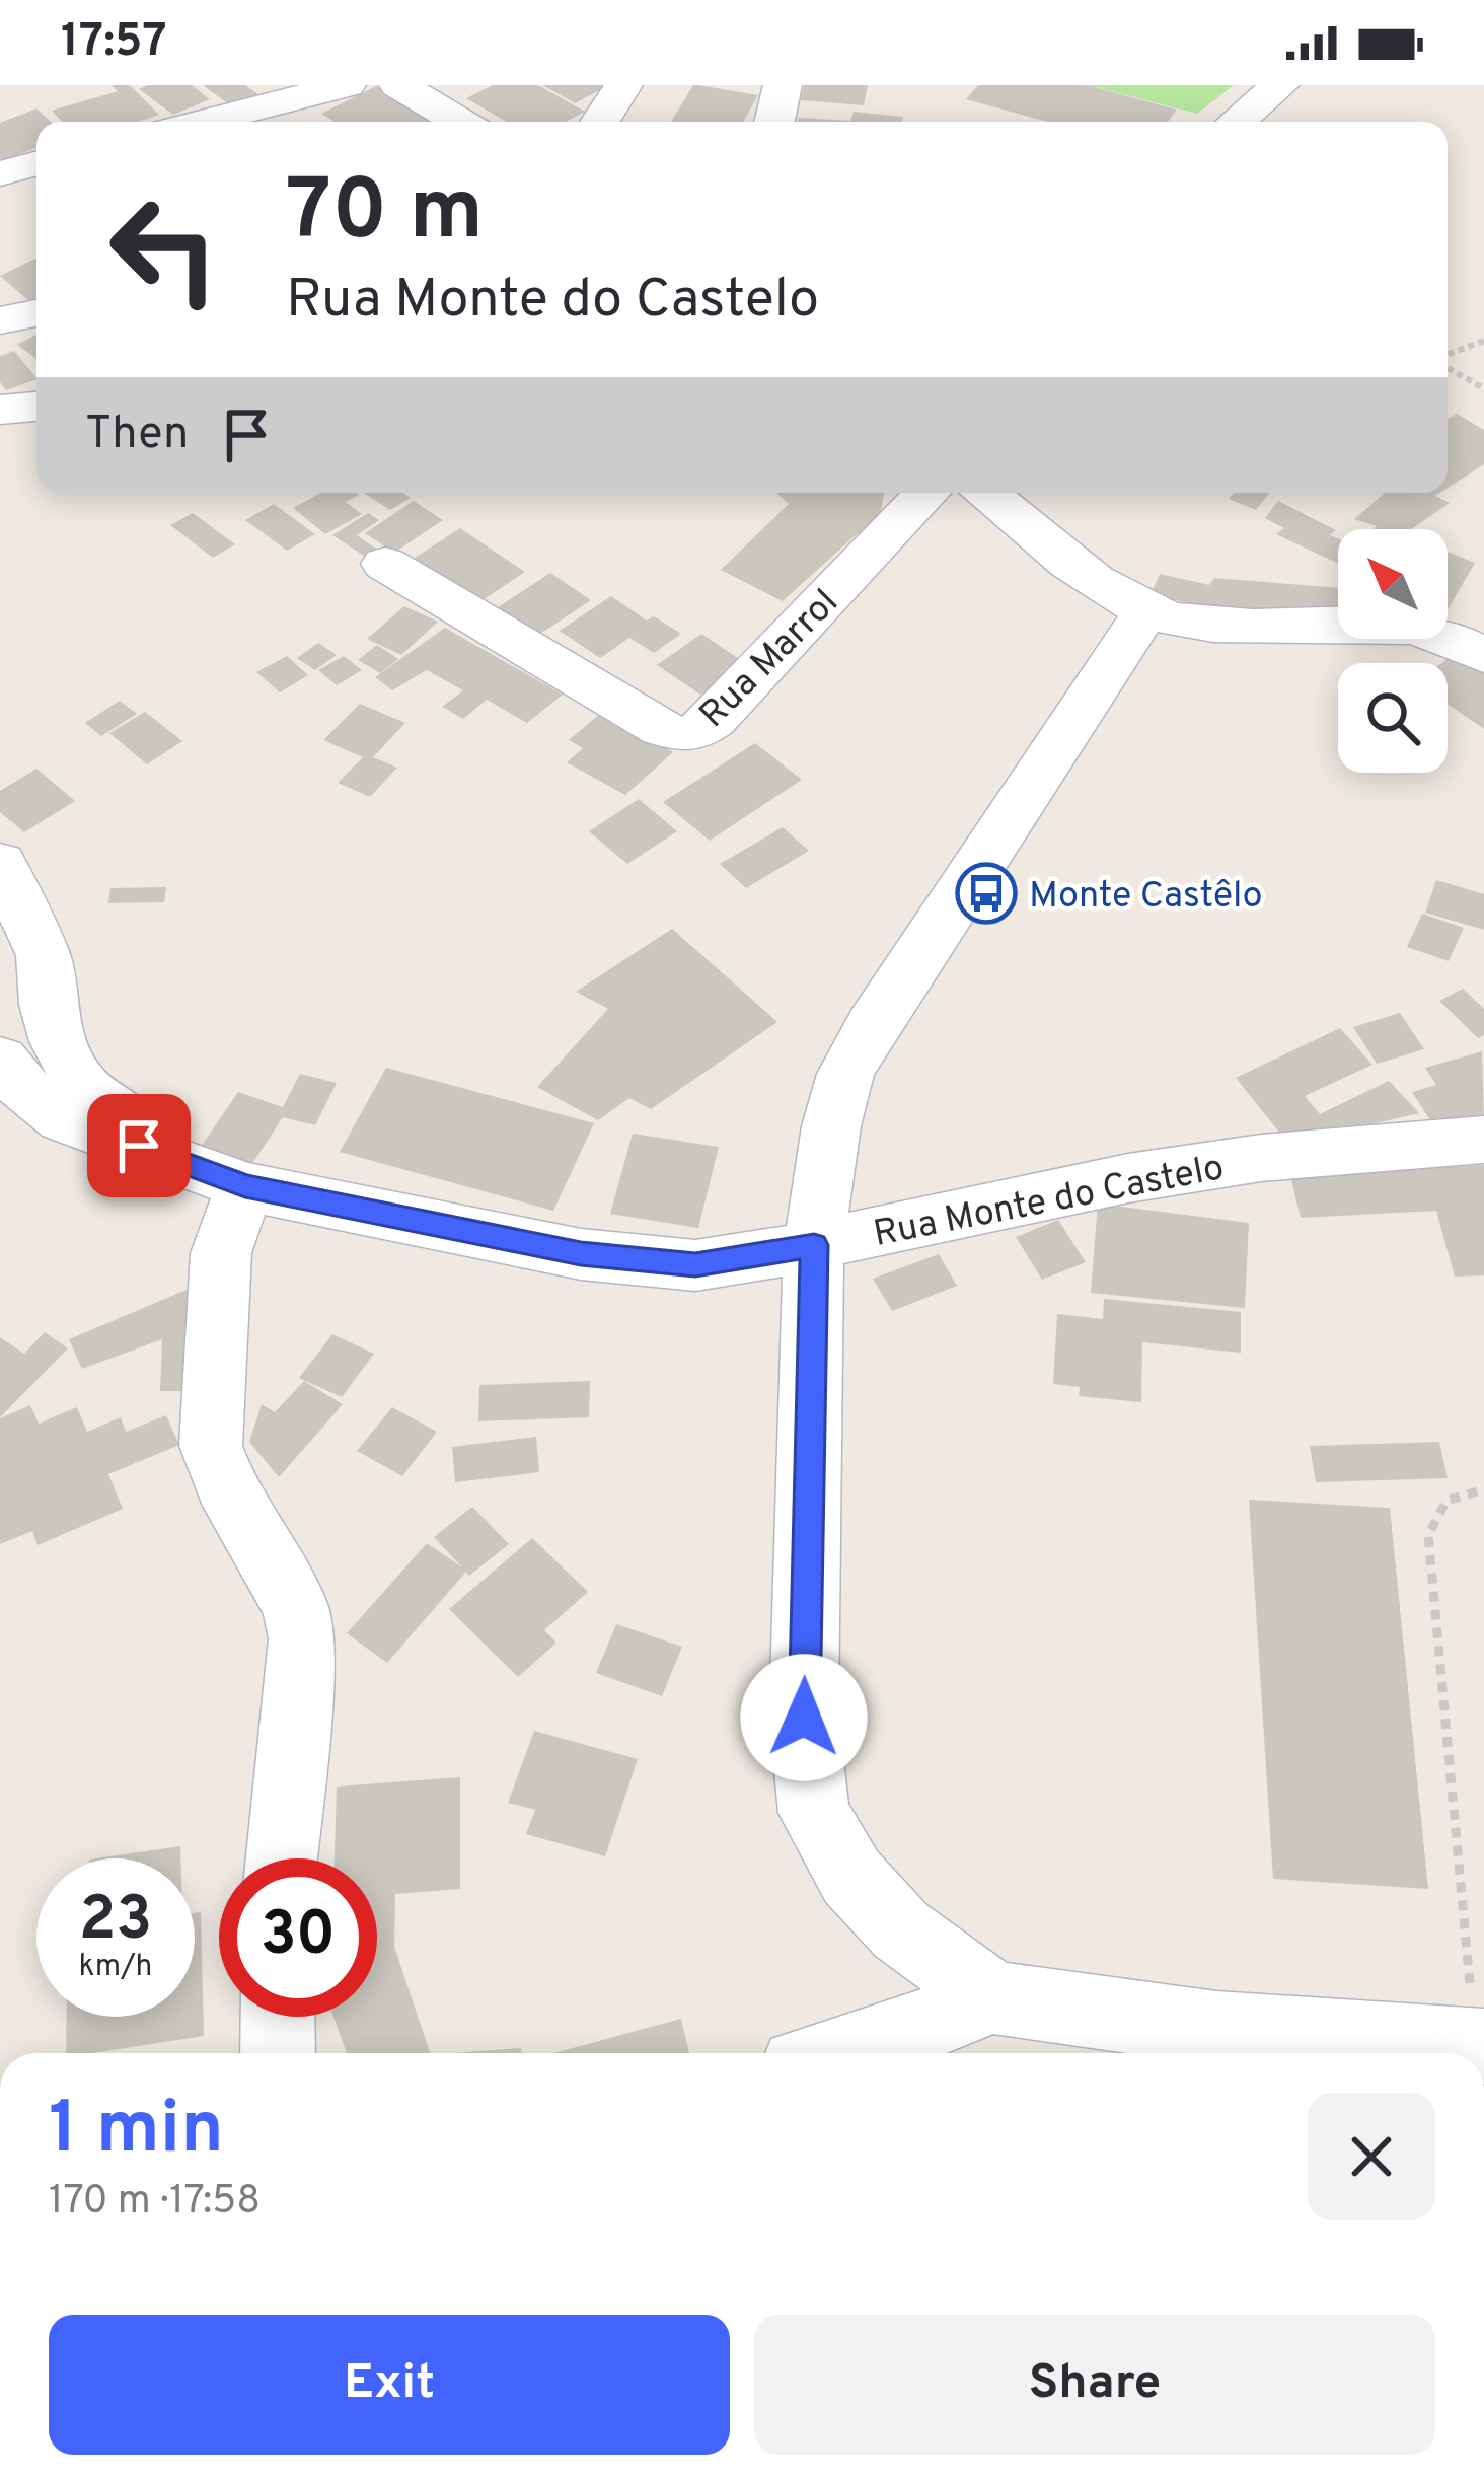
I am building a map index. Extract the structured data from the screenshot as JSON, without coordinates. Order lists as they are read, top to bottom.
{
  "streets": {
    "street": ["Rua Marrol", "Rua Monte do Castelo"]
  },
  "places": {
    "bus stop": ["Monte Castêlo"]
  },
  "north": "top left",
  "page": {
    "status": "17:57",
    "turn": ["70 m", "Rua Monte do Castelo"],
    "then": "Then",
    "speed": "23 km/h",
    "limit": "30",
    "heading": ["1 min", "170 m · 17:58"],
    "buttons": ["Exit", "Share"]
  }
}
